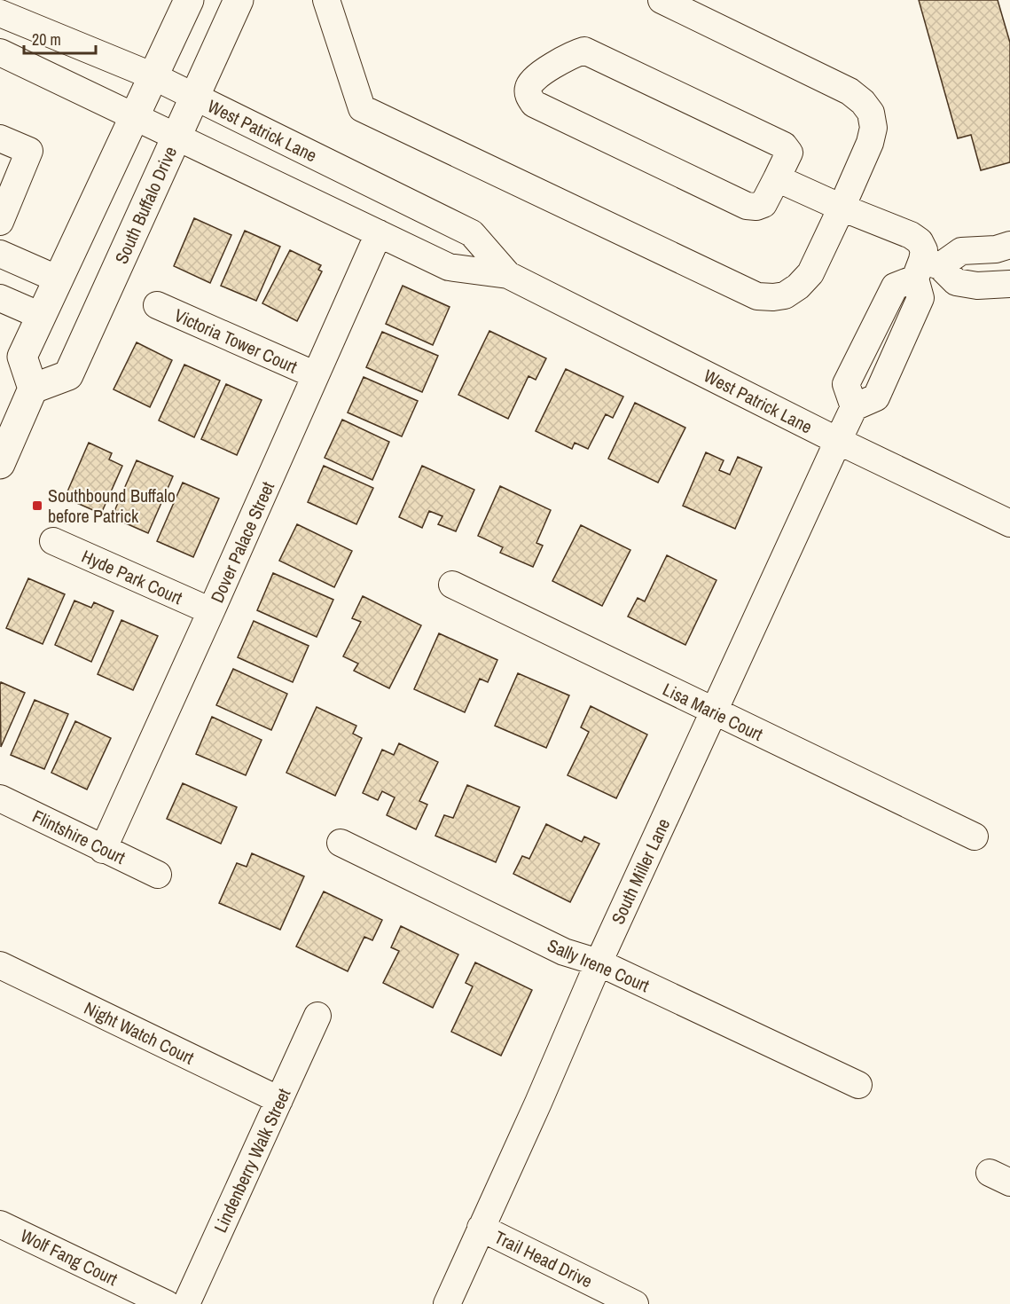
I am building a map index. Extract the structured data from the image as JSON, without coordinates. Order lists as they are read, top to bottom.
{
  "streets": {
    "main road": ["South Buffalo Drive"],
    "street": [
      "West Patrick Lane",
      "Victoria Tower Court",
      "Dover Palace Street",
      "Hyde Park Court",
      "Lisa Marie Court",
      "Flintshire Court",
      "South Miller Lane",
      "Sally Irene Court",
      "Night Watch Court",
      "Lindenberry Walk Street",
      "Wolf Fang Court",
      "Trail Head Drive"
    ]
  },
  "crossings": [
    ["West Patrick Lane", "South Buffalo Drive"],
    ["West Patrick Lane", "Dover Palace Street"],
    ["West Patrick Lane", "South Miller Lane"],
    ["Victoria Tower Court", "Dover Palace Street"],
    ["Dover Palace Street", "Hyde Park Court"],
    ["Dover Palace Street", "Flintshire Court"],
    ["Lisa Marie Court", "South Miller Lane"],
    ["South Miller Lane", "Sally Irene Court"],
    ["South Miller Lane", "Trail Head Drive"],
    ["Night Watch Court", "Lindenberry Walk Street"]
  ],
  "places": {
    "transit": ["Southbound Buffalo before Patrick"]
  },
  "scale_bar": "20 m"
}
